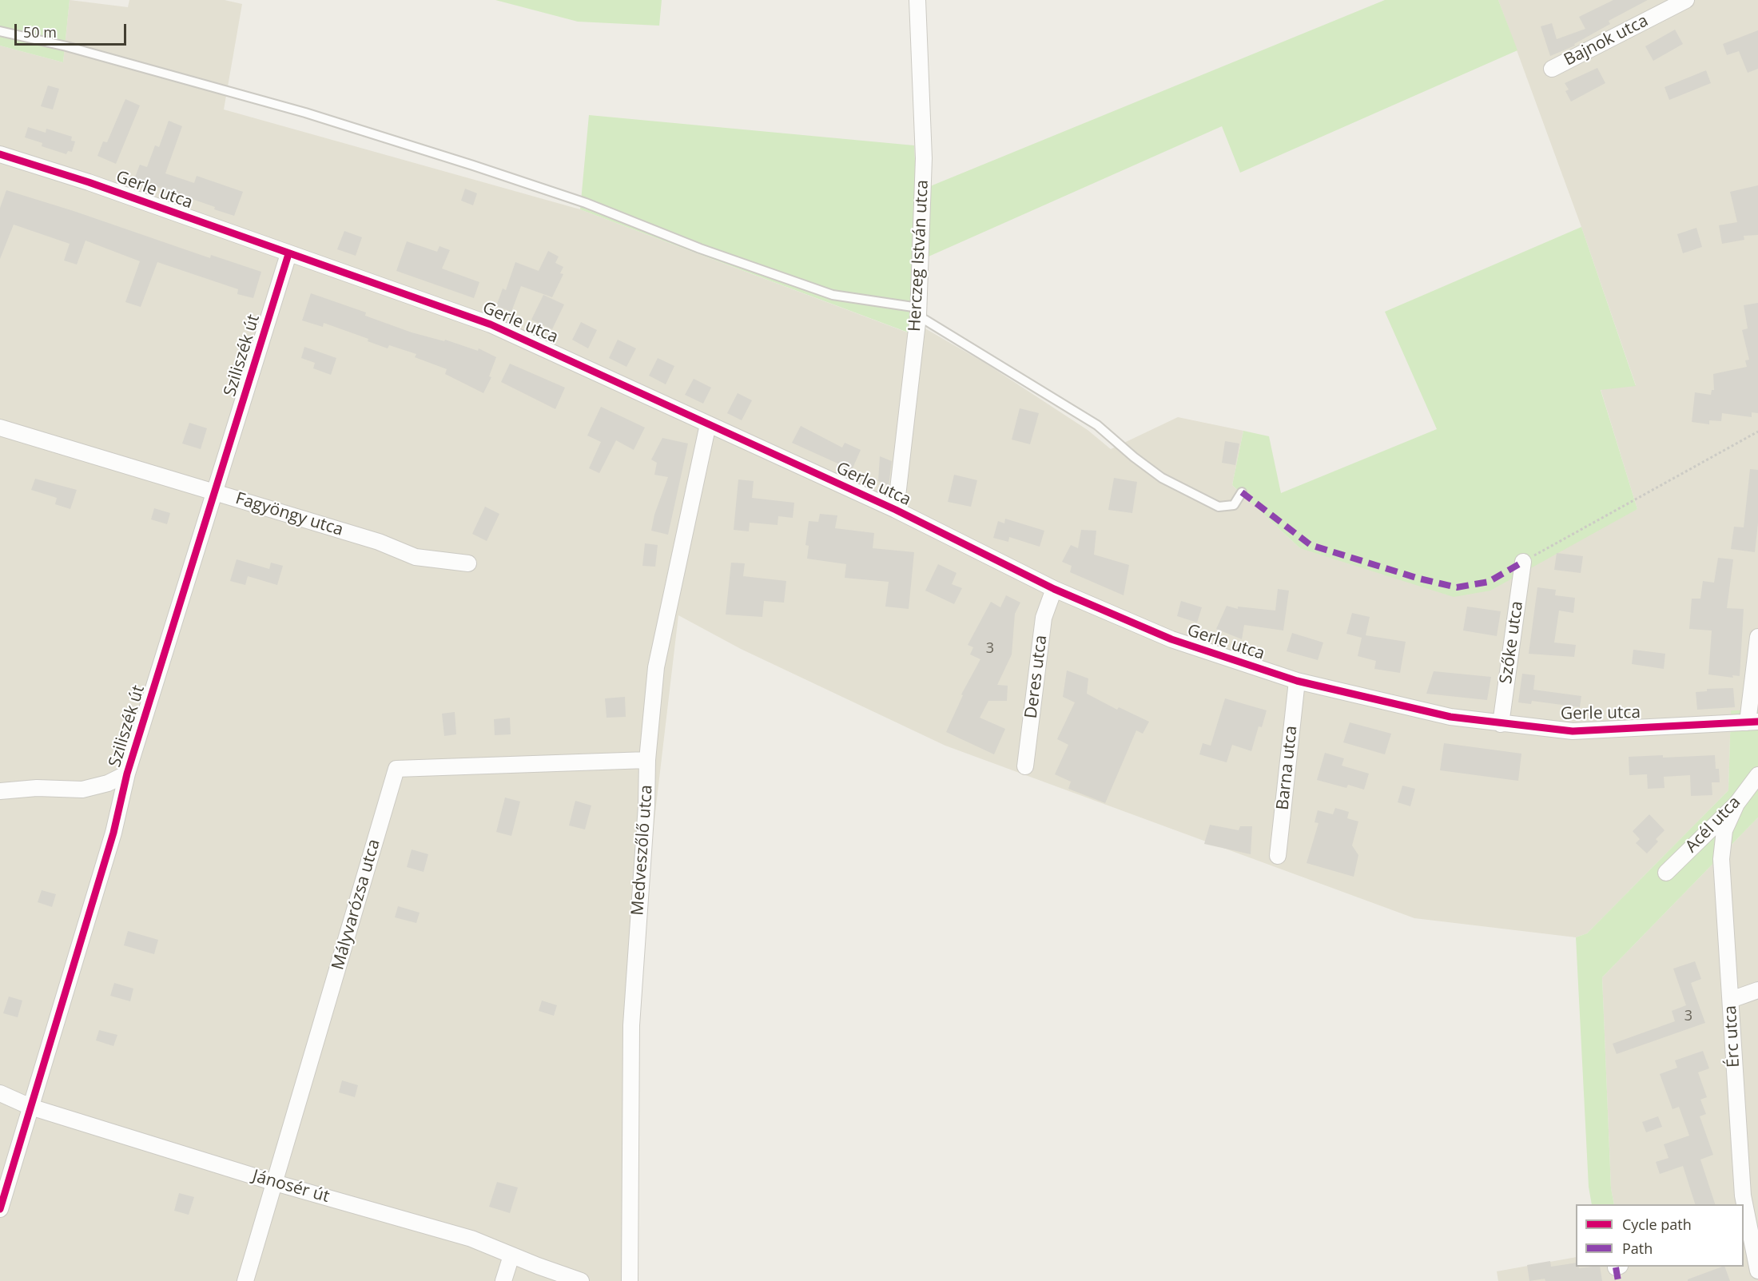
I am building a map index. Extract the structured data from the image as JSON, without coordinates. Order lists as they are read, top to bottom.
{
  "streets": {
    "street": [
      "Bajnok utca",
      "Gerle utca",
      "Herczeg István utca",
      "Sziliszék út",
      "Fagyöngy utca",
      "Szőke utca",
      "Deres utca",
      "Barna utca",
      "Acél utca",
      "Medveszőlő utca",
      "Mályvarózsa utca",
      "Érc utca",
      "Jánosér út"
    ]
  },
  "crossings": [
    ["Gerle utca", "Herczeg István utca"],
    ["Gerle utca", "Sziliszék út"],
    ["Gerle utca", "Szőke utca"],
    ["Gerle utca", "Deres utca"],
    ["Gerle utca", "Barna utca"],
    ["Gerle utca", "Medveszőlő utca"],
    ["Sziliszék út", "Fagyöngy utca"],
    ["Sziliszék út", "Jánosér út"],
    ["Acél utca", "Érc utca"],
    ["Medveszőlő utca", "Mályvarózsa utca"],
    ["Mályvarózsa utca", "Jánosér út"]
  ],
  "house_numbers": ["3", "3"],
  "legend": ["Cycle path", "Path"],
  "scale_bar": "50 m"
}
